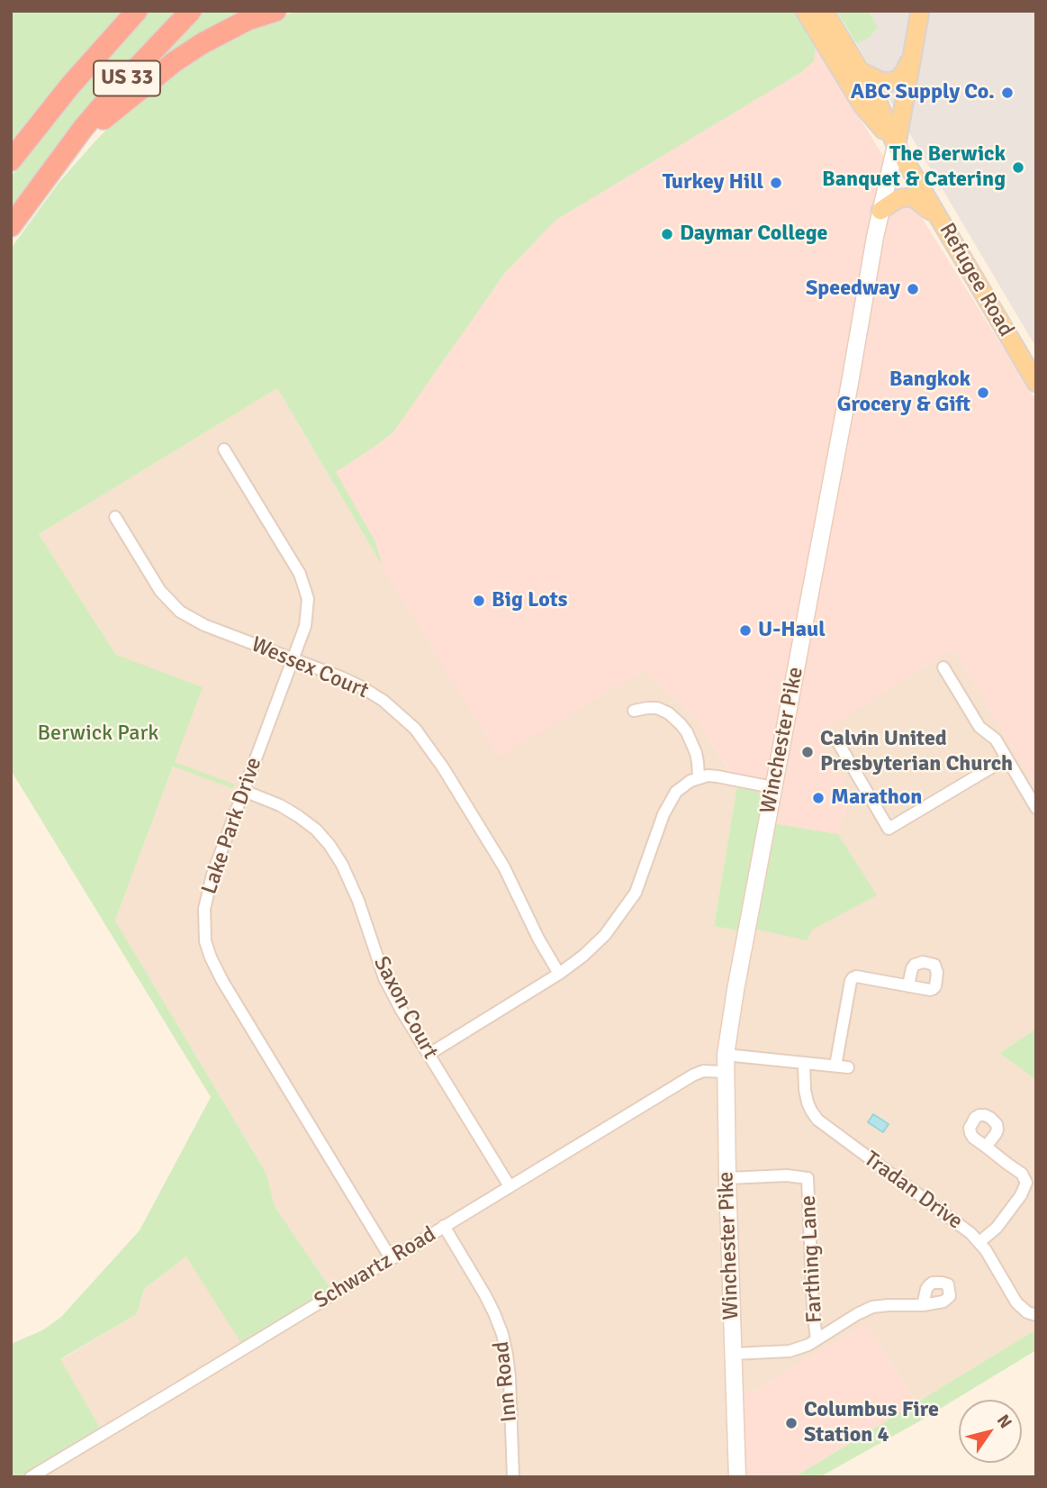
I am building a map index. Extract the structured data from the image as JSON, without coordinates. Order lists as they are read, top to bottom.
{
  "streets": {
    "highway": ["US 33"],
    "main road": ["Refugee Road", "Winchester Pike"],
    "street": [
      "Wessex Court",
      "Lake Park Drive",
      "Saxon Court",
      "Tradan Drive",
      "Farthing Lane",
      "Schwartz Road",
      "Inn Road"
    ]
  },
  "crossings": [
    ["Refugee Road", "Winchester Pike"],
    ["Wessex Court", "Lake Park Drive"],
    ["Winchester Pike", "Farthing Lane"],
    ["Winchester Pike", "Schwartz Road"],
    ["Lake Park Drive", "Saxon Court"],
    ["Lake Park Drive", "Schwartz Road"],
    ["Saxon Court", "Schwartz Road"],
    ["Schwartz Road", "Inn Road"]
  ],
  "parks": ["Berwick Park"],
  "places": [
    "ABC Supply Co.",
    "The Berwick Banquet & Catering",
    "Turkey Hill",
    "Daymar College",
    "Speedway",
    "Bangkok Grocery & Gift",
    "Big Lots",
    "U-Haul",
    "Calvin United Presbyterian Church",
    "Marathon",
    "Columbus Fire Station 4"
  ],
  "north": "top right"
}
